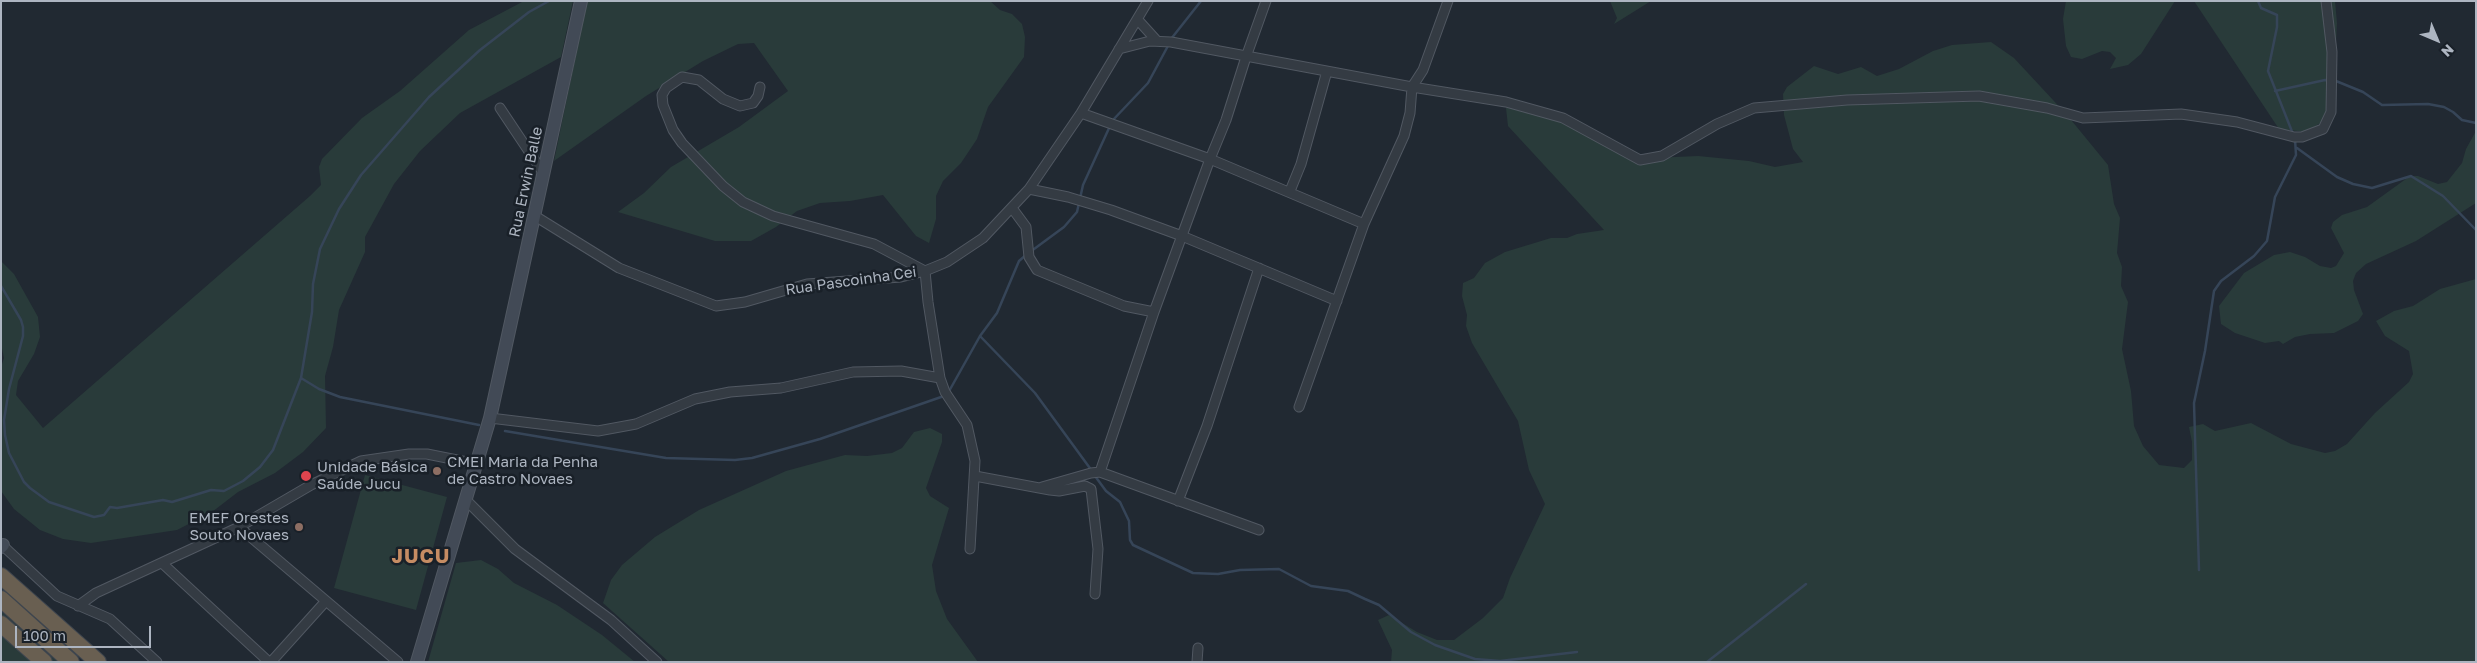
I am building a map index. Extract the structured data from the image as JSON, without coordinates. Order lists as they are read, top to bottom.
{
  "streets": {
    "street": ["Rua Erwin Balle", "Rua Pascoinha Cei"]
  },
  "crossings": [
    ["Rua Erwin Balle", "Rua Pascoinha Cei"]
  ],
  "districts": ["JUCU"],
  "places": ["CMEI Maria da Penha de Castro Novaes", "Unidade Básica Saúde Jucu", "EMEF Orestes Souto Novaes"],
  "scale_bar": "100 m",
  "north": "bottom right"
}
